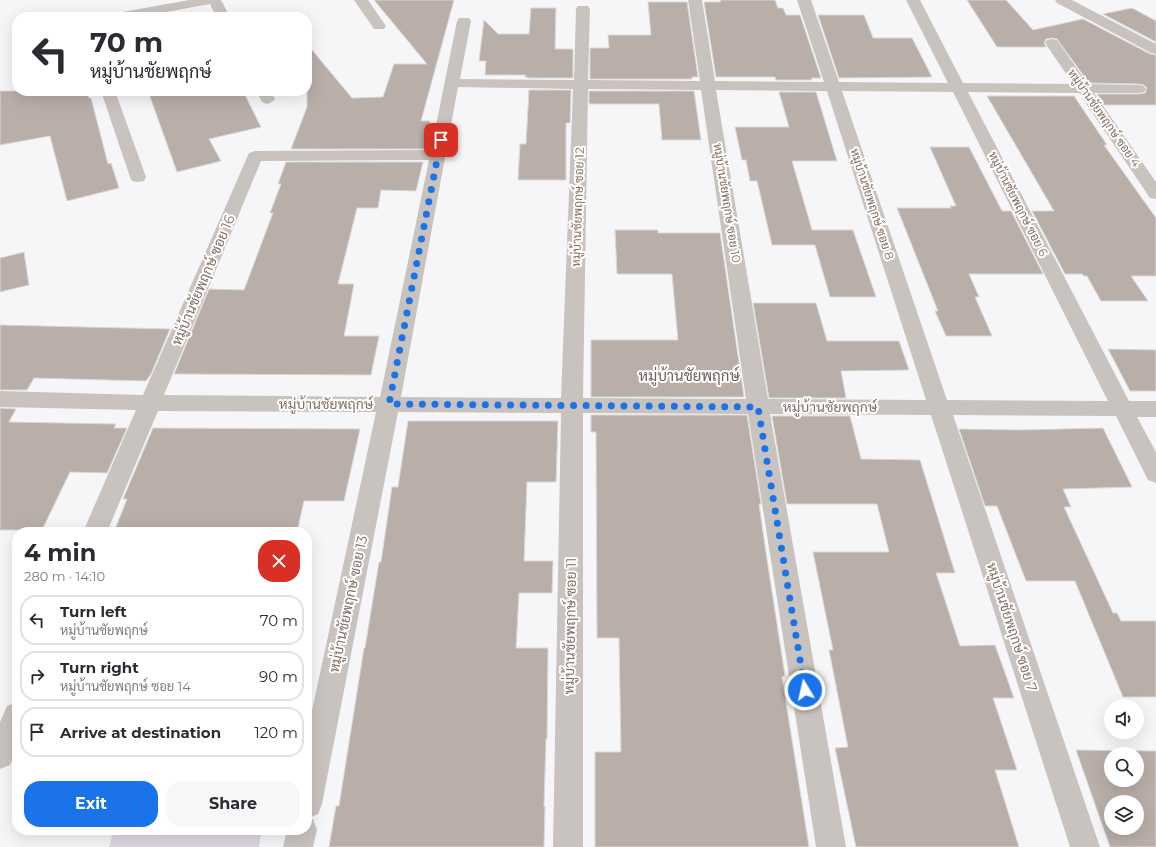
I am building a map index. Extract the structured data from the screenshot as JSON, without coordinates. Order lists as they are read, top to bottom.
{
  "streets": {
    "street": [
      "หมู่บ้านชัยพฤกษ์ ซอย 4",
      "หมู่บ้านชัยพฤกษ์ ซอย 10",
      "หมู่บ้านชัยพฤกษ์ ซอย 8",
      "หมู่บ้านชัยพฤกษ์ ซอย 6",
      "หมู่บ้านชัยพฤกษ์ ซอย 12",
      "หมู่บ้านชัยพฤกษ์ ซอย 16",
      "หมู่บ้านชัยพฤกษ์",
      "หมู่บ้านชัยพฤกษ์ ซอย 13",
      "หมู่บ้านชัยพฤกษ์ ซอย 11",
      "หมู่บ้านชัยพฤกษ์ ซอย 7"
    ]
  },
  "crossings": [
    ["หมู่บ้านชัยพฤกษ์ ซอย 10", "หมู่บ้านชัยพฤกษ์"],
    ["หมู่บ้านชัยพฤกษ์ ซอย 8", "หมู่บ้านชัยพฤกษ์"],
    ["หมู่บ้านชัยพฤกษ์ ซอย 8", "หมู่บ้านชัยพฤกษ์ ซอย 7"],
    ["หมู่บ้านชัยพฤกษ์ ซอย 6", "หมู่บ้านชัยพฤกษ์"],
    ["หมู่บ้านชัยพฤกษ์ ซอย 12", "หมู่บ้านชัยพฤกษ์"],
    ["หมู่บ้านชัยพฤกษ์ ซอย 12", "หมู่บ้านชัยพฤกษ์ ซอย 11"],
    ["หมู่บ้านชัยพฤกษ์ ซอย 16", "หมู่บ้านชัยพฤกษ์"],
    ["หมู่บ้านชัยพฤกษ์ ซอย 16", "หมู่บ้านชัยพฤกษ์ ซอย 13"],
    ["หมู่บ้านชัยพฤกษ์", "หมู่บ้านชัยพฤกษ์ ซอย 13"],
    ["หมู่บ้านชัยพฤกษ์", "หมู่บ้านชัยพฤกษ์ ซอย 11"],
    ["หมู่บ้านชัยพฤกษ์", "หมู่บ้านชัยพฤกษ์ ซอย 7"]
  ],
  "districts": ["หมู่บ้านชัยพฤกษ์"],
  "page": {
    "turn": ["70 m", "หมู่บ้านชัยพฤกษ์"],
    "heading": ["4 min", "280 m · 14:10"],
    "list": [
      {
        "name": "Turn left",
        "note": "หมู่บ้านชัยพฤกษ์",
        "value": "70 m"
      },
      {
        "name": "Turn right",
        "note": "หมู่บ้านชัยพฤกษ์ ซอย 14",
        "value": "90 m"
      },
      {
        "name": "Arrive at destination",
        "value": "120 m"
      }
    ],
    "buttons": ["Exit", "Share"]
  }
}
